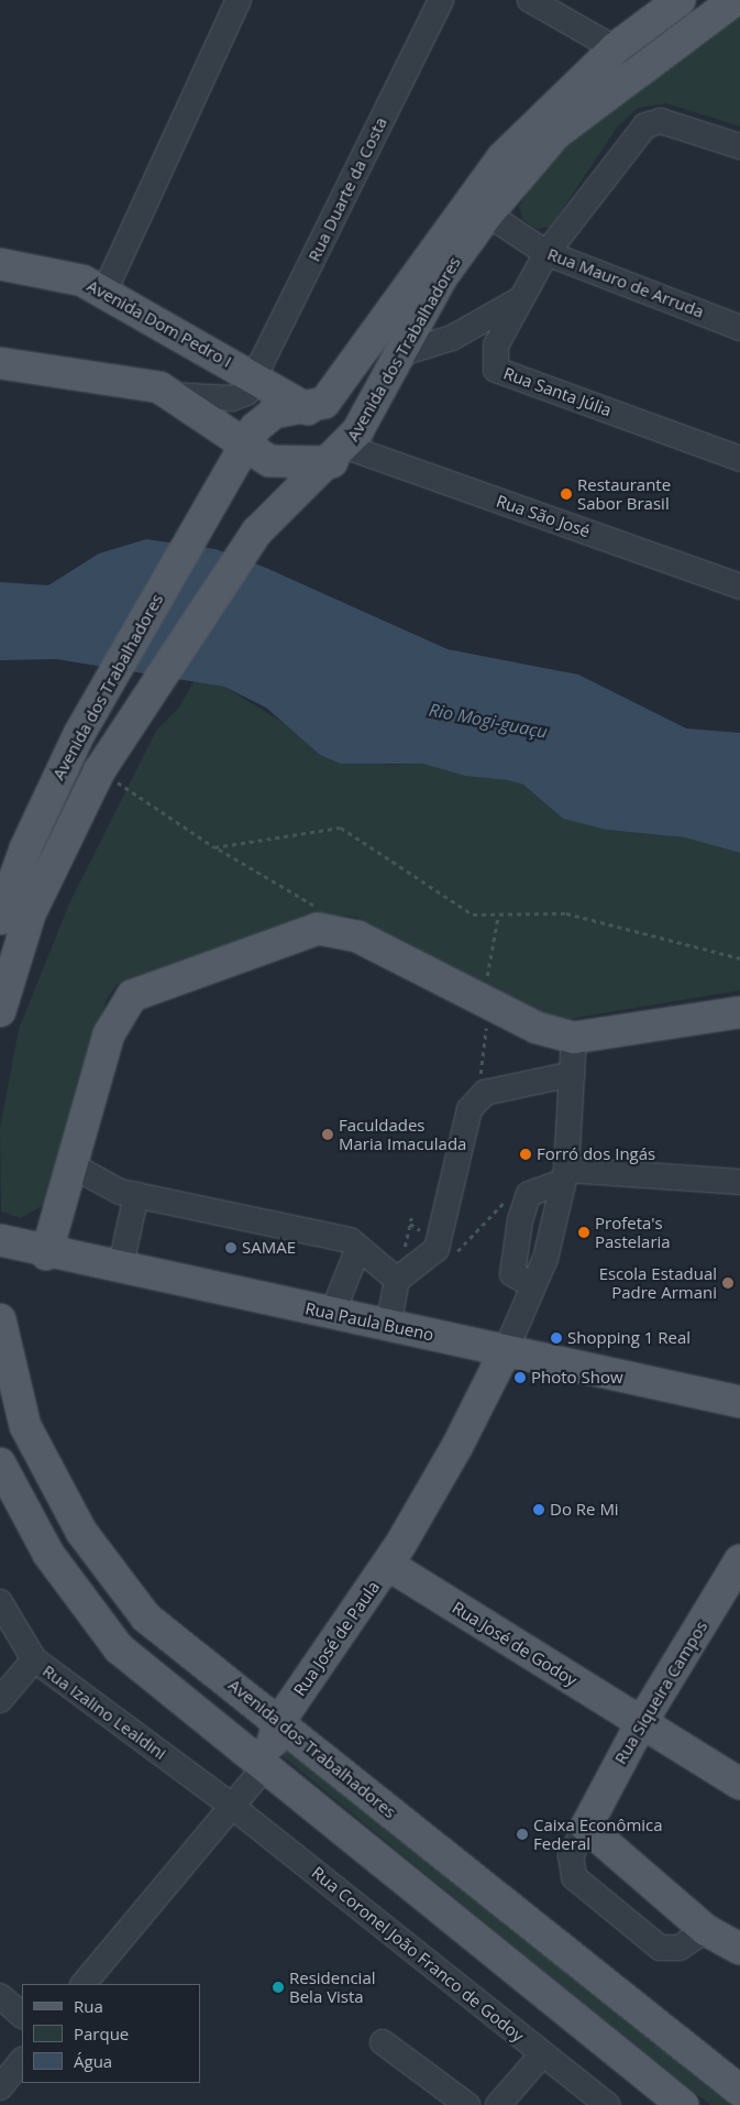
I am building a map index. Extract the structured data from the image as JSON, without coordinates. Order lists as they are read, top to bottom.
{
  "streets": {
    "main road": [
      "Avenida Dom Pedro I",
      "Avenida dos Trabalhadores",
      "Rua Paula Bueno",
      "Rua José de Paula",
      "Rua José de Godoy",
      "Rua Siqueira Campos"
    ],
    "street": [
      "Rua Duarte da Costa",
      "Rua Mauro de Arruda",
      "Rua Santa Júlia",
      "Rua São José",
      "Rua Izalino Lealdini",
      "Rua Coronel João Franco de Godoy"
    ]
  },
  "crossings": [
    ["Rua Duarte da Costa", "Avenida Dom Pedro I"],
    ["Rua Mauro de Arruda", "Avenida dos Trabalhadores"],
    ["Rua Mauro de Arruda", "Rua Santa Júlia"],
    ["Avenida Dom Pedro I", "Avenida dos Trabalhadores"],
    ["Avenida dos Trabalhadores", "Rua São José"],
    ["Avenida dos Trabalhadores", "Rua José de Paula"],
    ["Rua Paula Bueno", "Rua José de Paula"],
    ["Rua José de Paula", "Rua José de Godoy"],
    ["Rua José de Paula", "Rua Izalino Lealdini"],
    ["Rua José de Paula", "Rua Coronel João Franco de Godoy"],
    ["Rua José de Godoy", "Rua Siqueira Campos"],
    ["Rua Izalino Lealdini", "Rua Coronel João Franco de Godoy"]
  ],
  "water": ["Rio Mogi-guaçu"],
  "places": [
    "Restaurante Sabor Brasil",
    "Faculdades Maria Imaculada",
    "Forró dos Ingás",
    "Profeta's Pastelaria",
    "SAMAE",
    "Escola Estadual Padre Armani",
    "Shopping 1 Real",
    "Photo Show",
    "Do Re Mi",
    "Caixa Econômica Federal",
    "Residencial Bela Vista"
  ],
  "legend": ["Rua", "Parque", "Água"]
}
